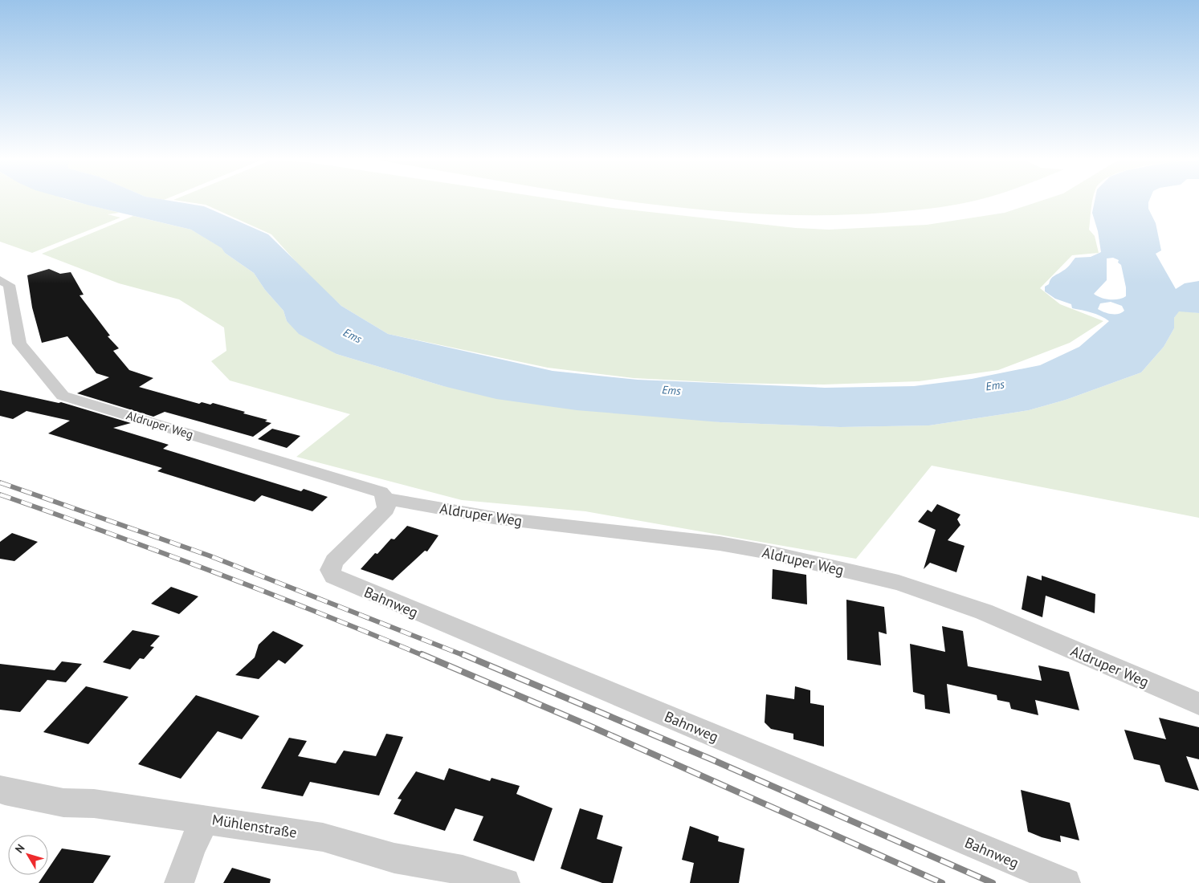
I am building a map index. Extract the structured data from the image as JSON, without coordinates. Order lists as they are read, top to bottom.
{
  "streets": {
    "street": ["Aldruper Weg", "Bahnweg", "Mühlenstraße"]
  },
  "crossings": [
    ["Aldruper Weg", "Bahnweg"]
  ],
  "water": ["Ems"],
  "north": "top left"
}
